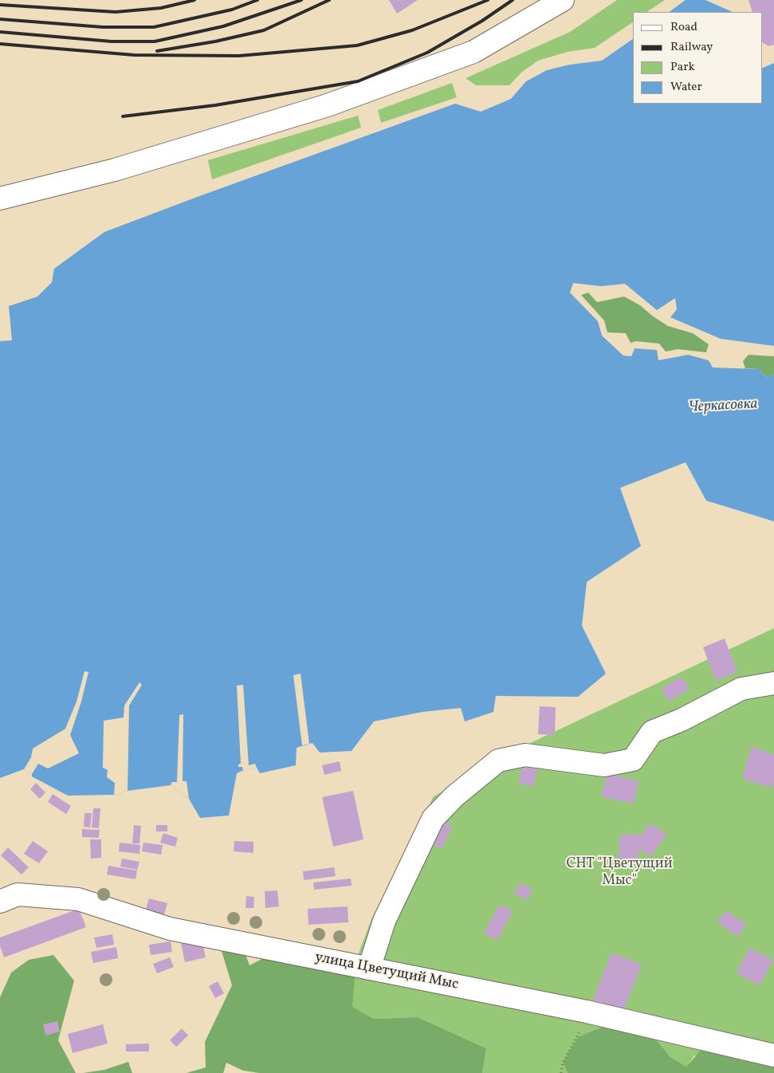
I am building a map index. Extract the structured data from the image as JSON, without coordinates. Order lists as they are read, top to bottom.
{
  "streets": {
    "street": ["улица Цветущий Мыс"]
  },
  "water": ["Черкасовка"],
  "parks": ["СНТ \"Цветущий Мыс\""],
  "legend": [
    "Road",
    "Railway",
    "Park",
    "Water"
  ]
}
